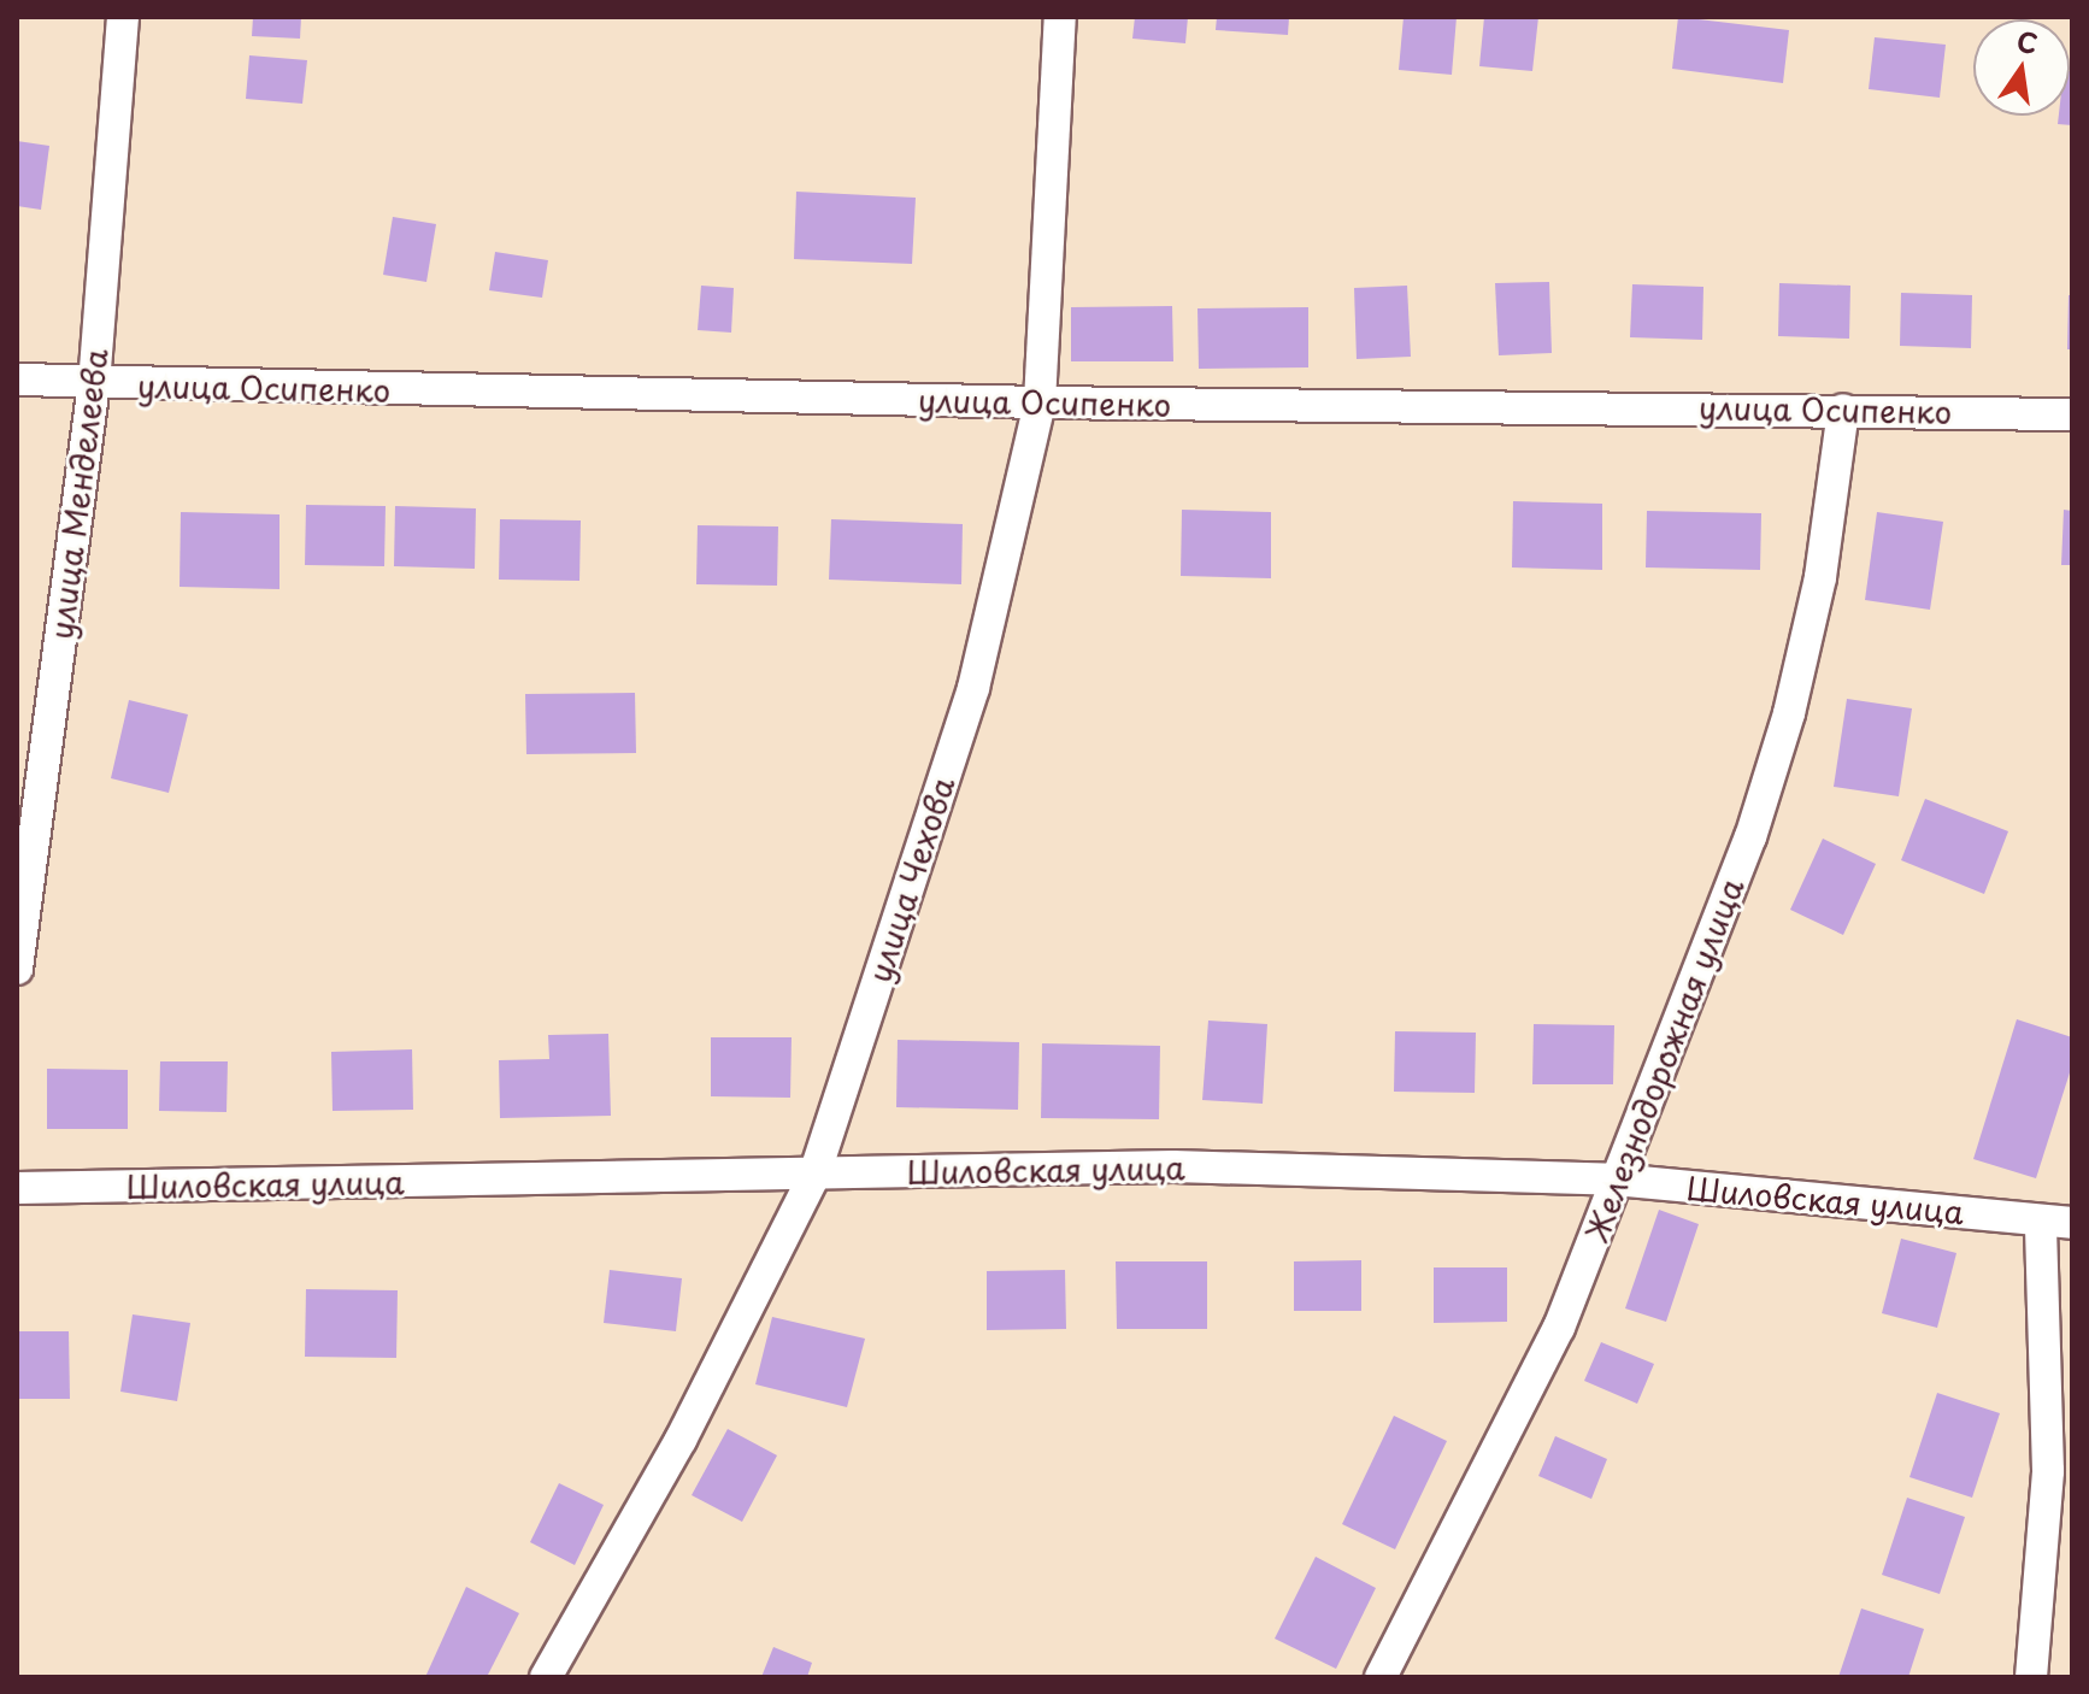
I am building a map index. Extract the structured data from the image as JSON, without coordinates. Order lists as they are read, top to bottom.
{
  "streets": {
    "street": [
      "улица Осипенко",
      "улица Менделеева",
      "улица Чехова",
      "Железнодорожная улица",
      "Шиловская улица"
    ]
  },
  "crossings": [
    ["улица Осипенко", "улица Менделеева"],
    ["улица Осипенко", "улица Чехова"],
    ["улица Осипенко", "Железнодорожная улица"],
    ["улица Чехова", "Шиловская улица"],
    ["Железнодорожная улица", "Шиловская улица"]
  ],
  "north": "top"
}
